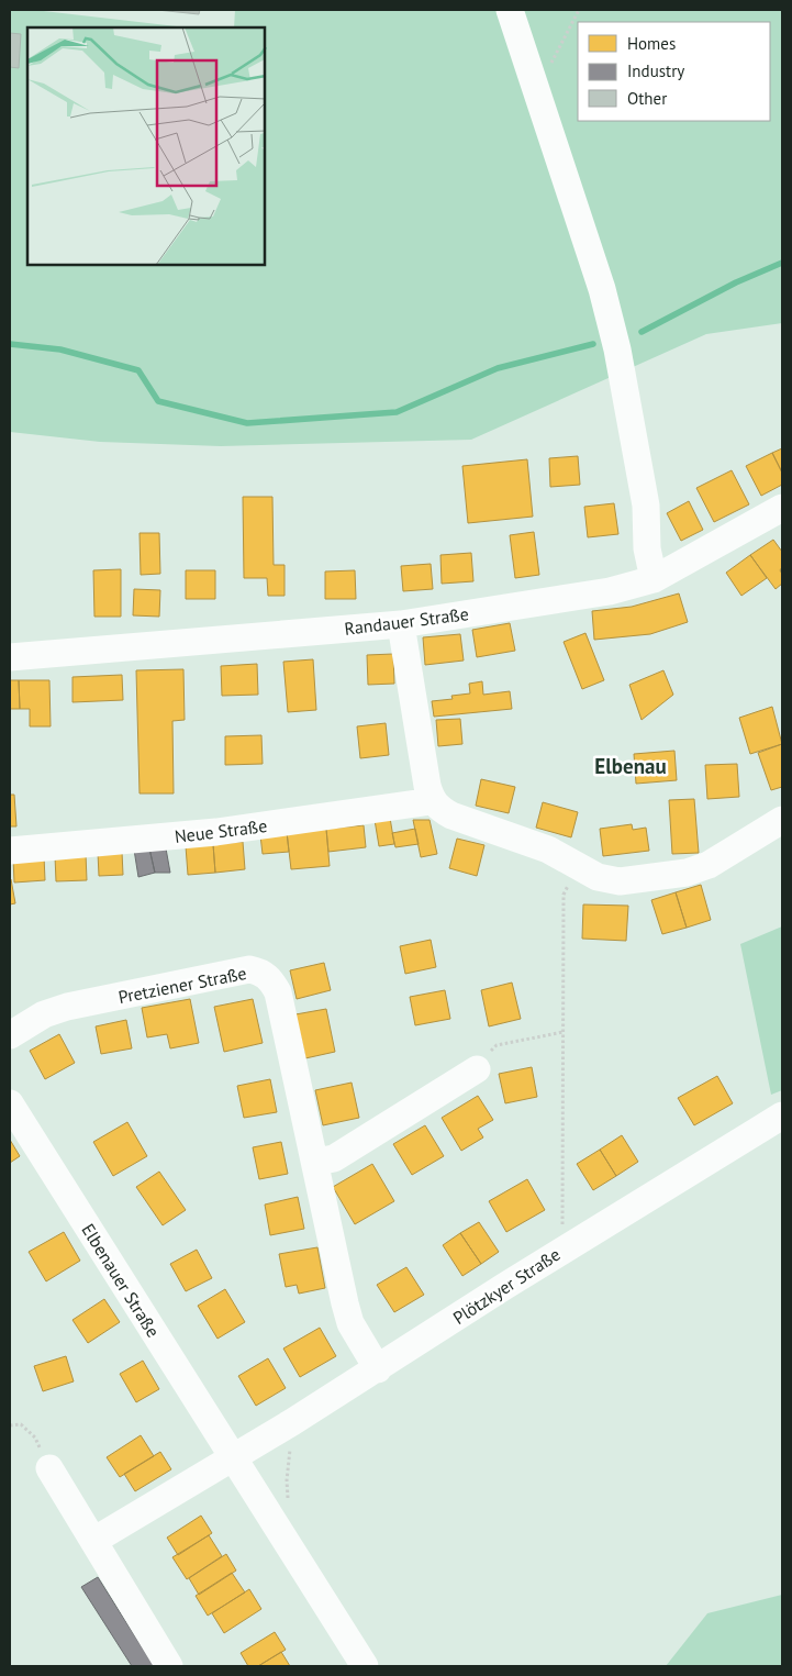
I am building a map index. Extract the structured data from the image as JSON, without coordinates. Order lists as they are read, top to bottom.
{
  "streets": {
    "street": [
      "Randauer Straße",
      "Neue Straße",
      "Pretziener Straße",
      "Elbenauer Straße",
      "Plötzkyer Straße"
    ]
  },
  "crossings": [
    ["Pretziener Straße", "Plötzkyer Straße"],
    ["Elbenauer Straße", "Plötzkyer Straße"]
  ],
  "districts": ["Elbenau"],
  "legend": ["Homes", "Industry", "Other"]
}
